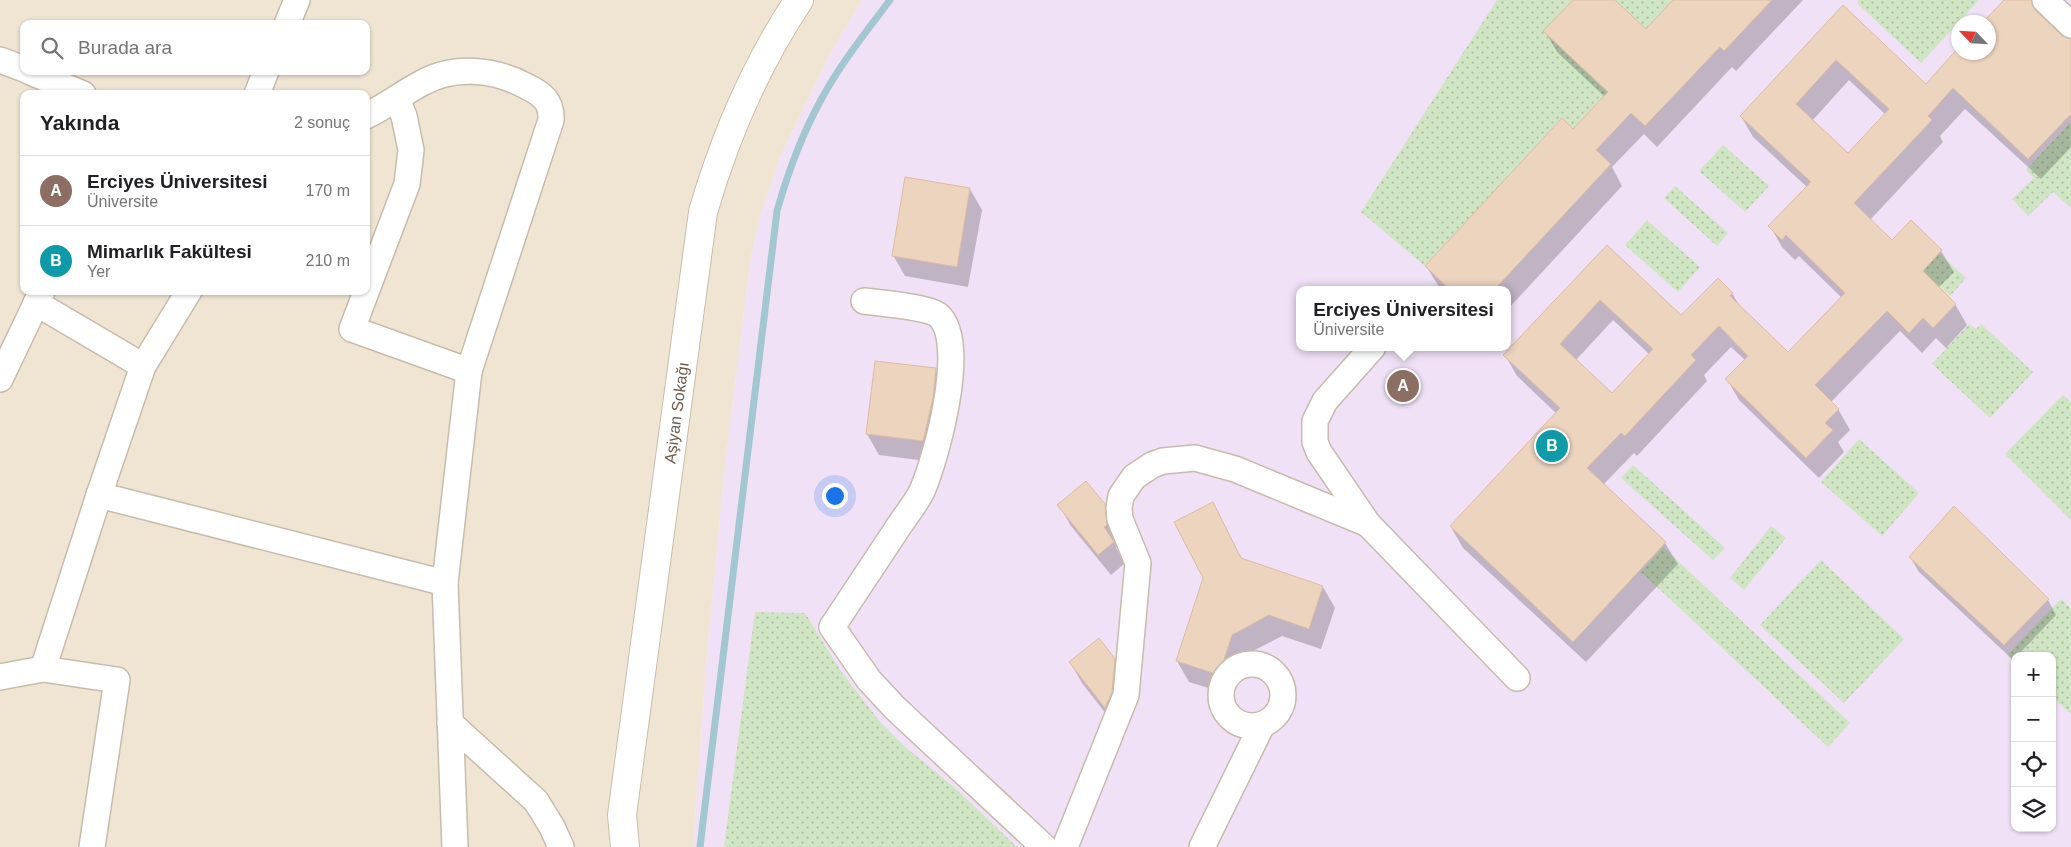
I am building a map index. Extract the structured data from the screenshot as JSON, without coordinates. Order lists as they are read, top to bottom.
{
  "streets": {
    "street": ["Aşiyan Sokağı"]
  },
  "north": "top left",
  "page": {
    "search": "Burada ara",
    "heading": ["Yakında", "2 sonuç"],
    "list": [
      {
        "mark": "A",
        "name": "Erciyes Üniversitesi",
        "note": "Üniversite",
        "value": "170 m"
      },
      {
        "mark": "B",
        "name": "Mimarlık Fakültesi",
        "note": "Yer",
        "value": "210 m"
      }
    ],
    "popup": ["Erciyes Üniversitesi", "Üniversite"],
    "pins": ["A", "B"],
    "map_buttons": ["+", "−"]
  }
}
